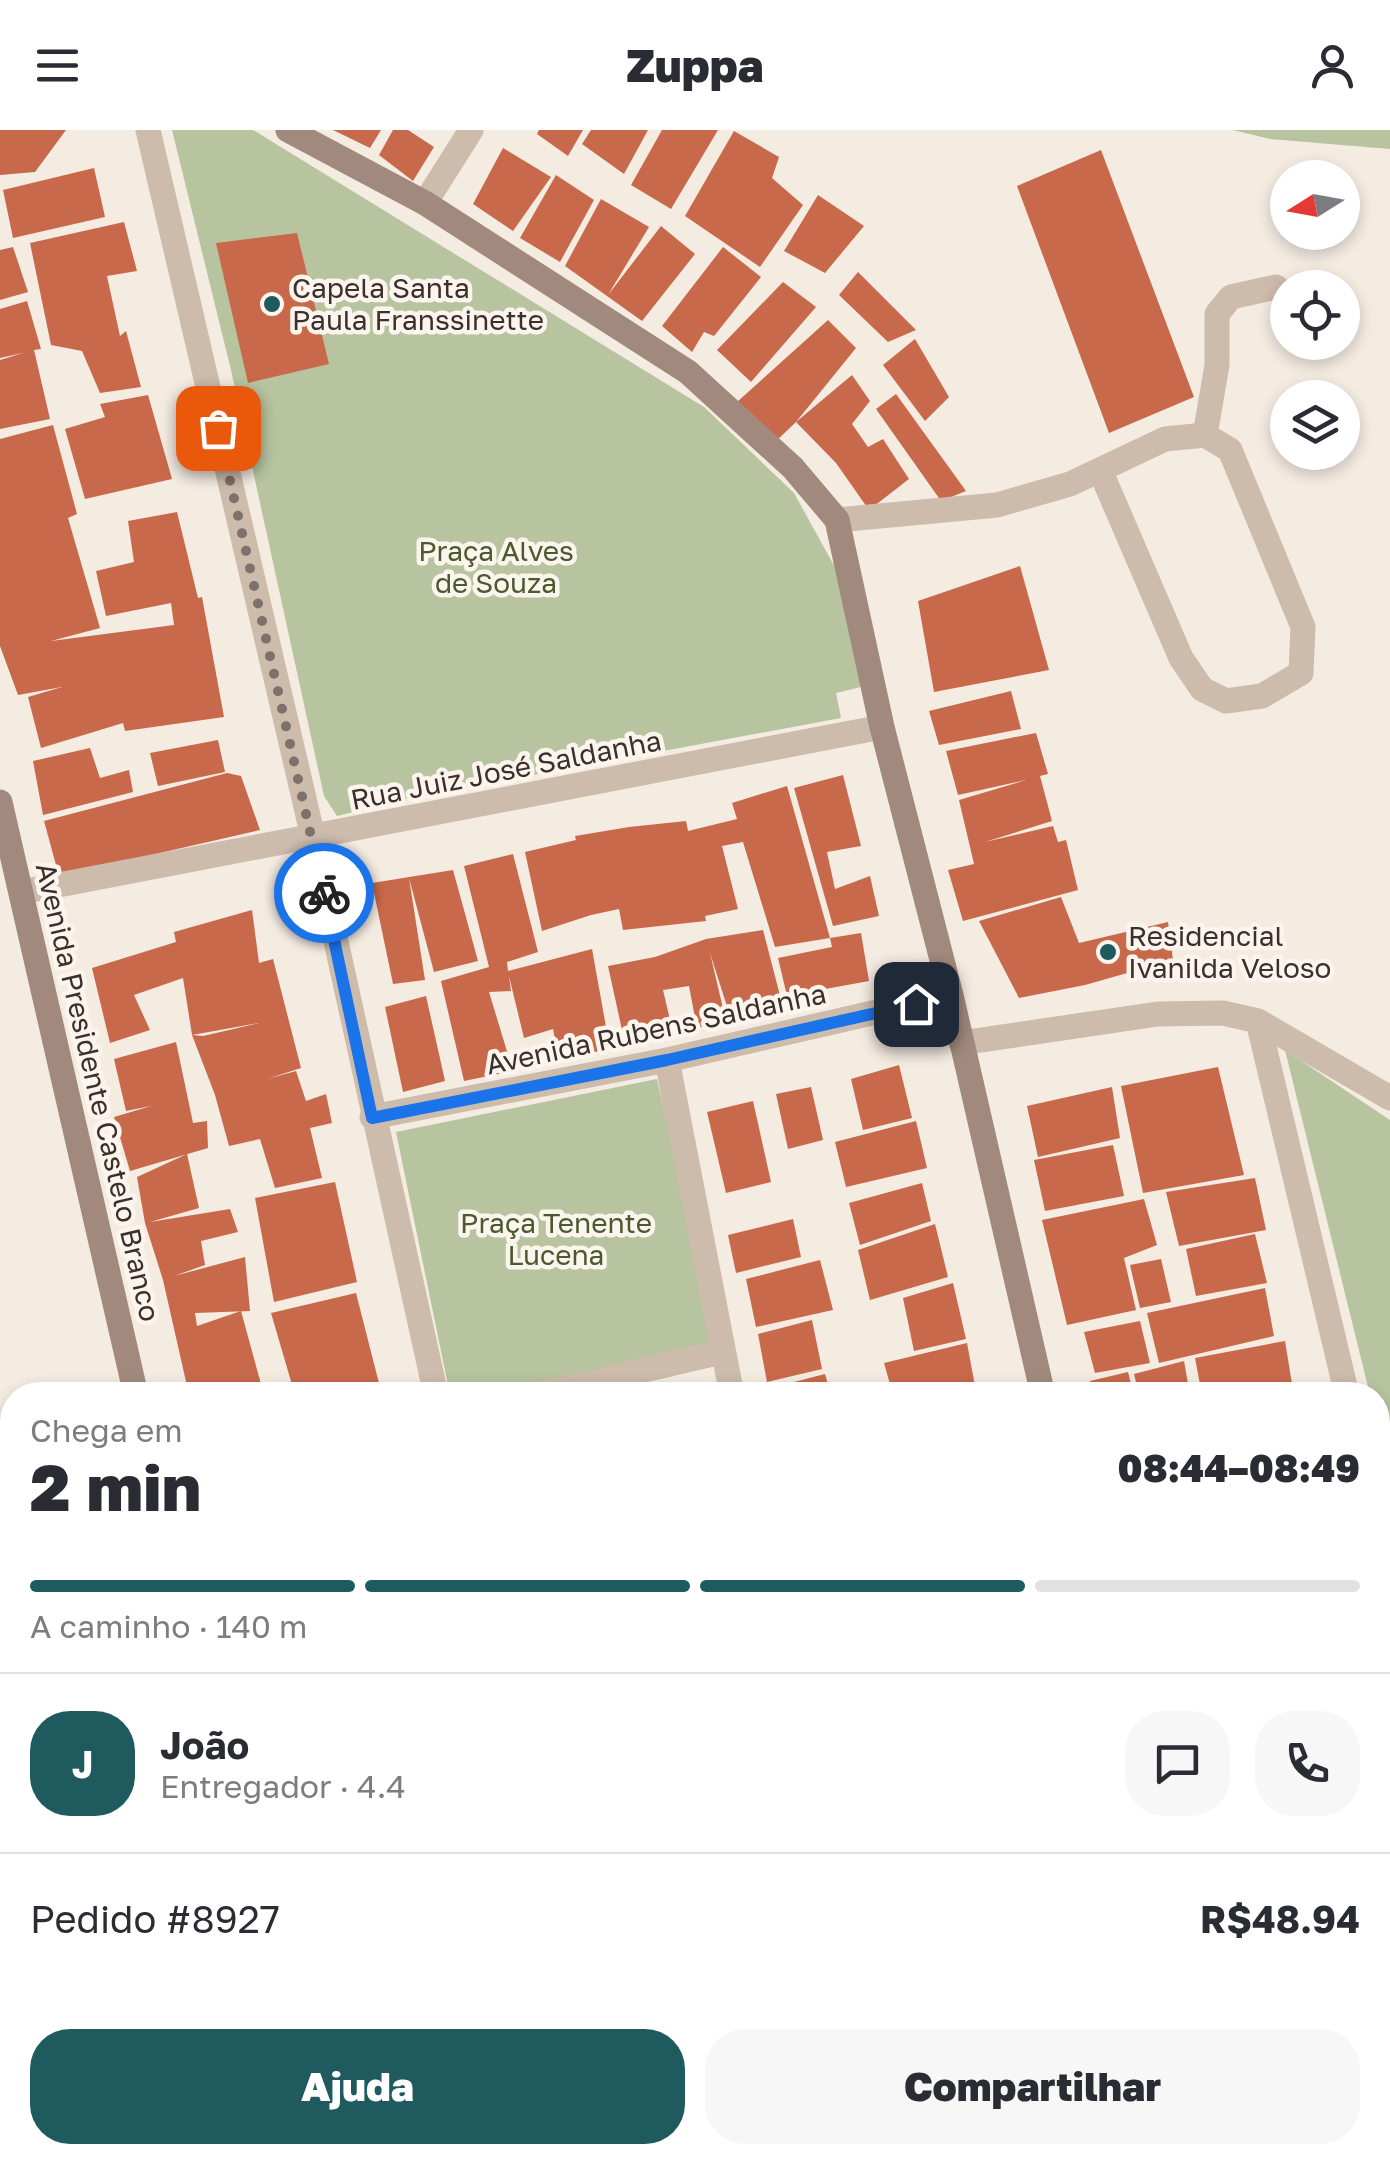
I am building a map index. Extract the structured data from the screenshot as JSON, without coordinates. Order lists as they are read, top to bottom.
{
  "streets": {
    "main road": ["Avenida Presidente Castelo Branco"],
    "street": ["Rua Juiz José Saldanha", "Avenida Rubens Saldanha"]
  },
  "crossings": [
    ["Rua Juiz José Saldanha", "Avenida Presidente Castelo Branco"]
  ],
  "parks": ["Praça Alves de Souza", "Praça Tenente Lucena"],
  "places": ["Capela Santa Paula Franssinette", "Residencial Ivanilda Veloso"],
  "north": "left",
  "page": {
    "header": "Zuppa",
    "heading": ["2 min", "Chega em", "08:44–08:49"],
    "panel": [
      "João",
      "Entregador · 4.4",
      "Pedido #8927",
      "R$48.94"
    ],
    "bar": "A caminho · 140 m",
    "round": "J",
    "buttons": ["Ajuda", "Compartilhar"]
  }
}
